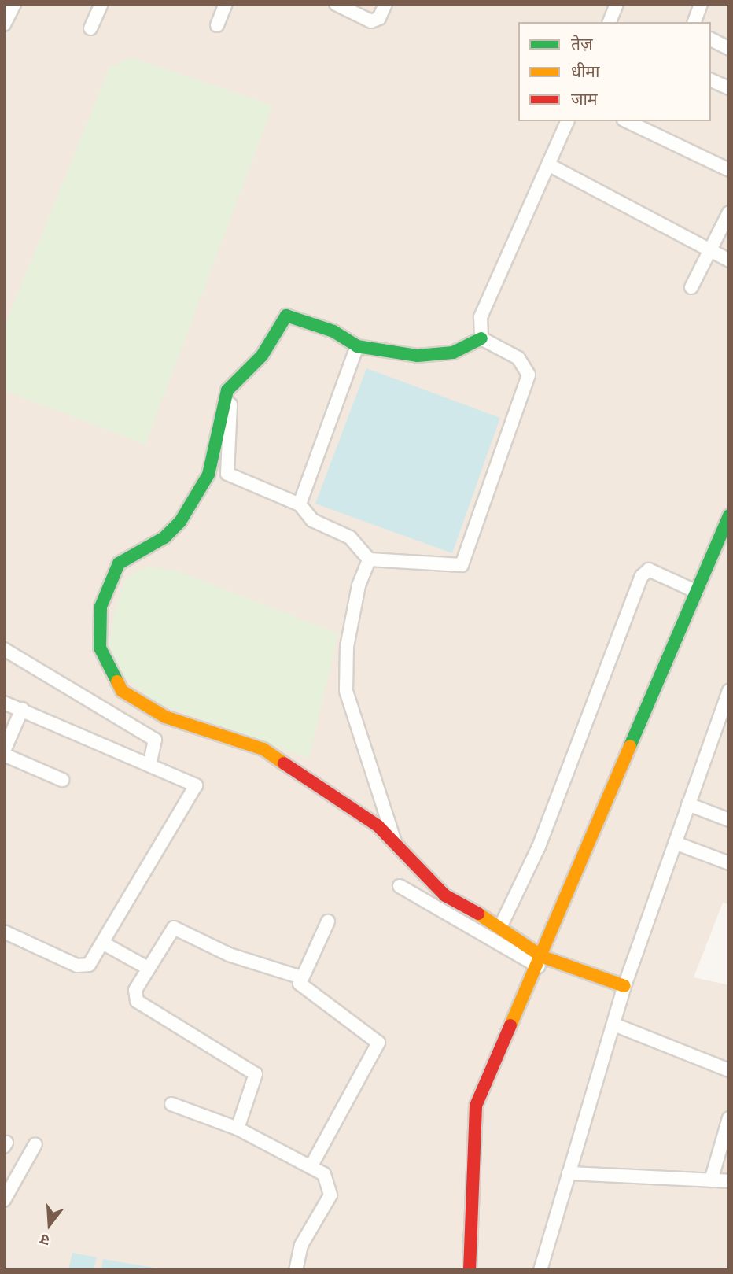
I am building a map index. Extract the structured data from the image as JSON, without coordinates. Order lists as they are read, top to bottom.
{
  "legend": ["तेज़", "धीमा", "जाम"],
  "north": "bottom"
}
